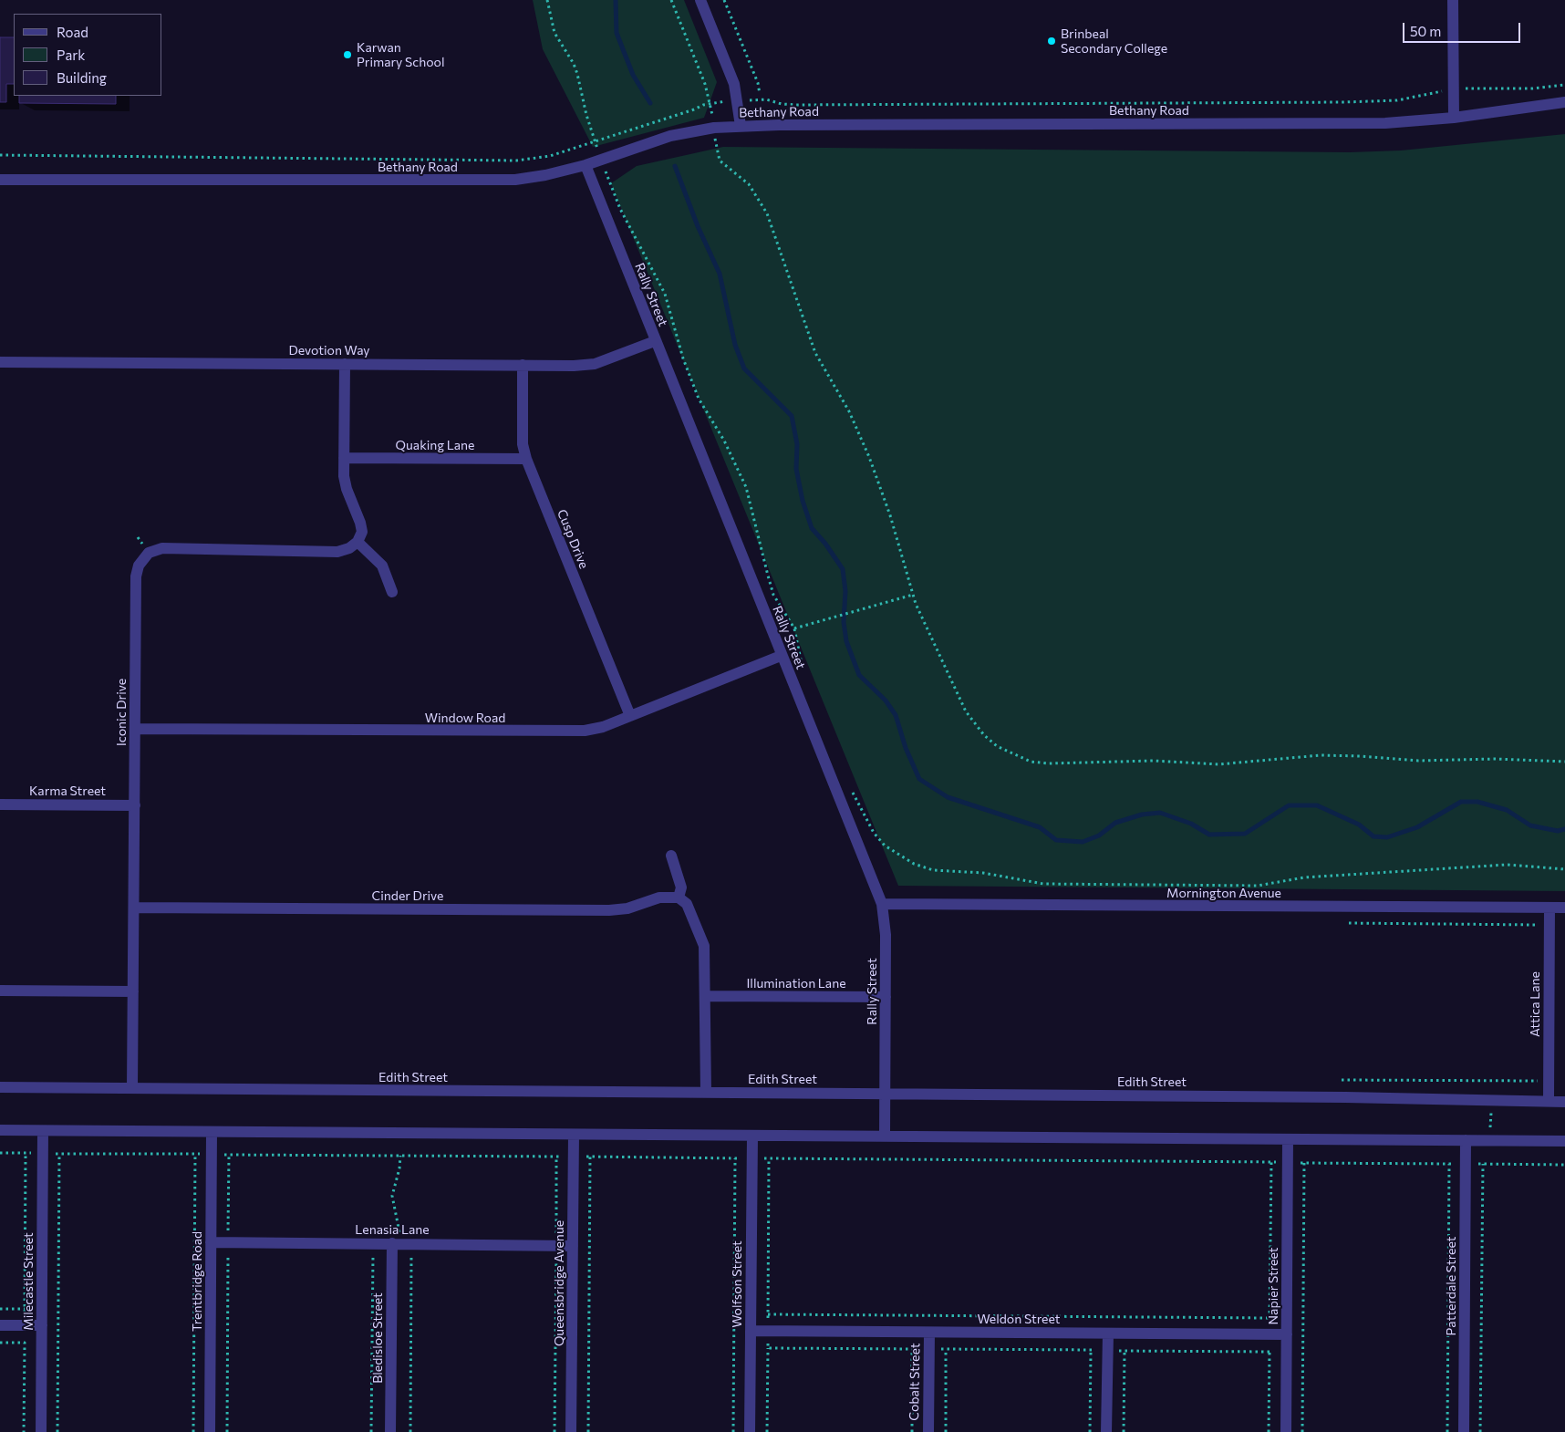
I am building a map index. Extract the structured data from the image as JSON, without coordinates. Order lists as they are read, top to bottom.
{
  "streets": {
    "street": [
      "Bethany Road",
      "Rally Street",
      "Devotion Way",
      "Quaking Lane",
      "Cusp Drive",
      "Iconic Drive",
      "Window Road",
      "Karma Street",
      "Mornington Avenue",
      "Cinder Drive",
      "Illumination Lane",
      "Attica Lane",
      "Edith Street",
      "Lenasia Lane",
      "Milecastle Street",
      "Trentbridge Road",
      "Queensbridge Avenue",
      "Wolfson Street",
      "Napier Street",
      "Patterdale Street",
      "Weldon Street",
      "Bledisloe Street",
      "Cobalt Street"
    ]
  },
  "crossings": [
    ["Bethany Road", "Rally Street"],
    ["Rally Street", "Devotion Way"],
    ["Rally Street", "Window Road"],
    ["Rally Street", "Mornington Avenue"],
    ["Rally Street", "Illumination Lane"],
    ["Rally Street", "Edith Street"],
    ["Devotion Way", "Cusp Drive"],
    ["Quaking Lane", "Cusp Drive"],
    ["Cusp Drive", "Window Road"],
    ["Iconic Drive", "Window Road"],
    ["Iconic Drive", "Karma Street"],
    ["Iconic Drive", "Cinder Drive"],
    ["Iconic Drive", "Edith Street"],
    ["Mornington Avenue", "Attica Lane"],
    ["Attica Lane", "Edith Street"],
    ["Lenasia Lane", "Trentbridge Road"],
    ["Lenasia Lane", "Queensbridge Avenue"],
    ["Lenasia Lane", "Bledisloe Street"],
    ["Wolfson Street", "Weldon Street"],
    ["Napier Street", "Weldon Street"],
    ["Weldon Street", "Cobalt Street"]
  ],
  "places": ["Brinbeal Secondary College", "Karwan Primary School"],
  "legend": ["Road", "Park", "Building"],
  "scale_bar": "50 m"
}
